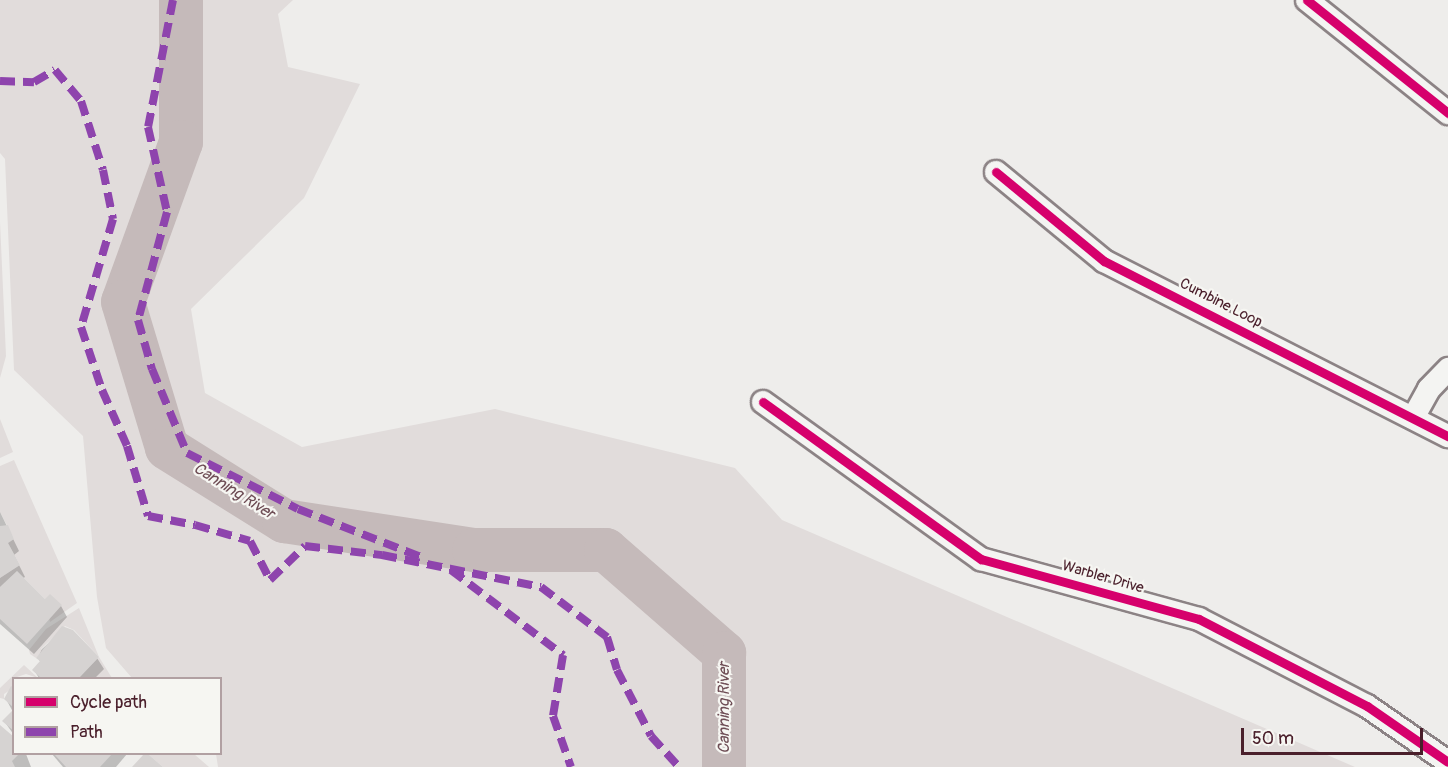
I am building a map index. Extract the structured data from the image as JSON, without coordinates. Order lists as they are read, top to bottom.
{
  "streets": {
    "street": ["Cumbine Loop", "Warbler Drive"]
  },
  "water": ["Canning River"],
  "legend": ["Cycle path", "Path"],
  "scale_bar": "50 m"
}
